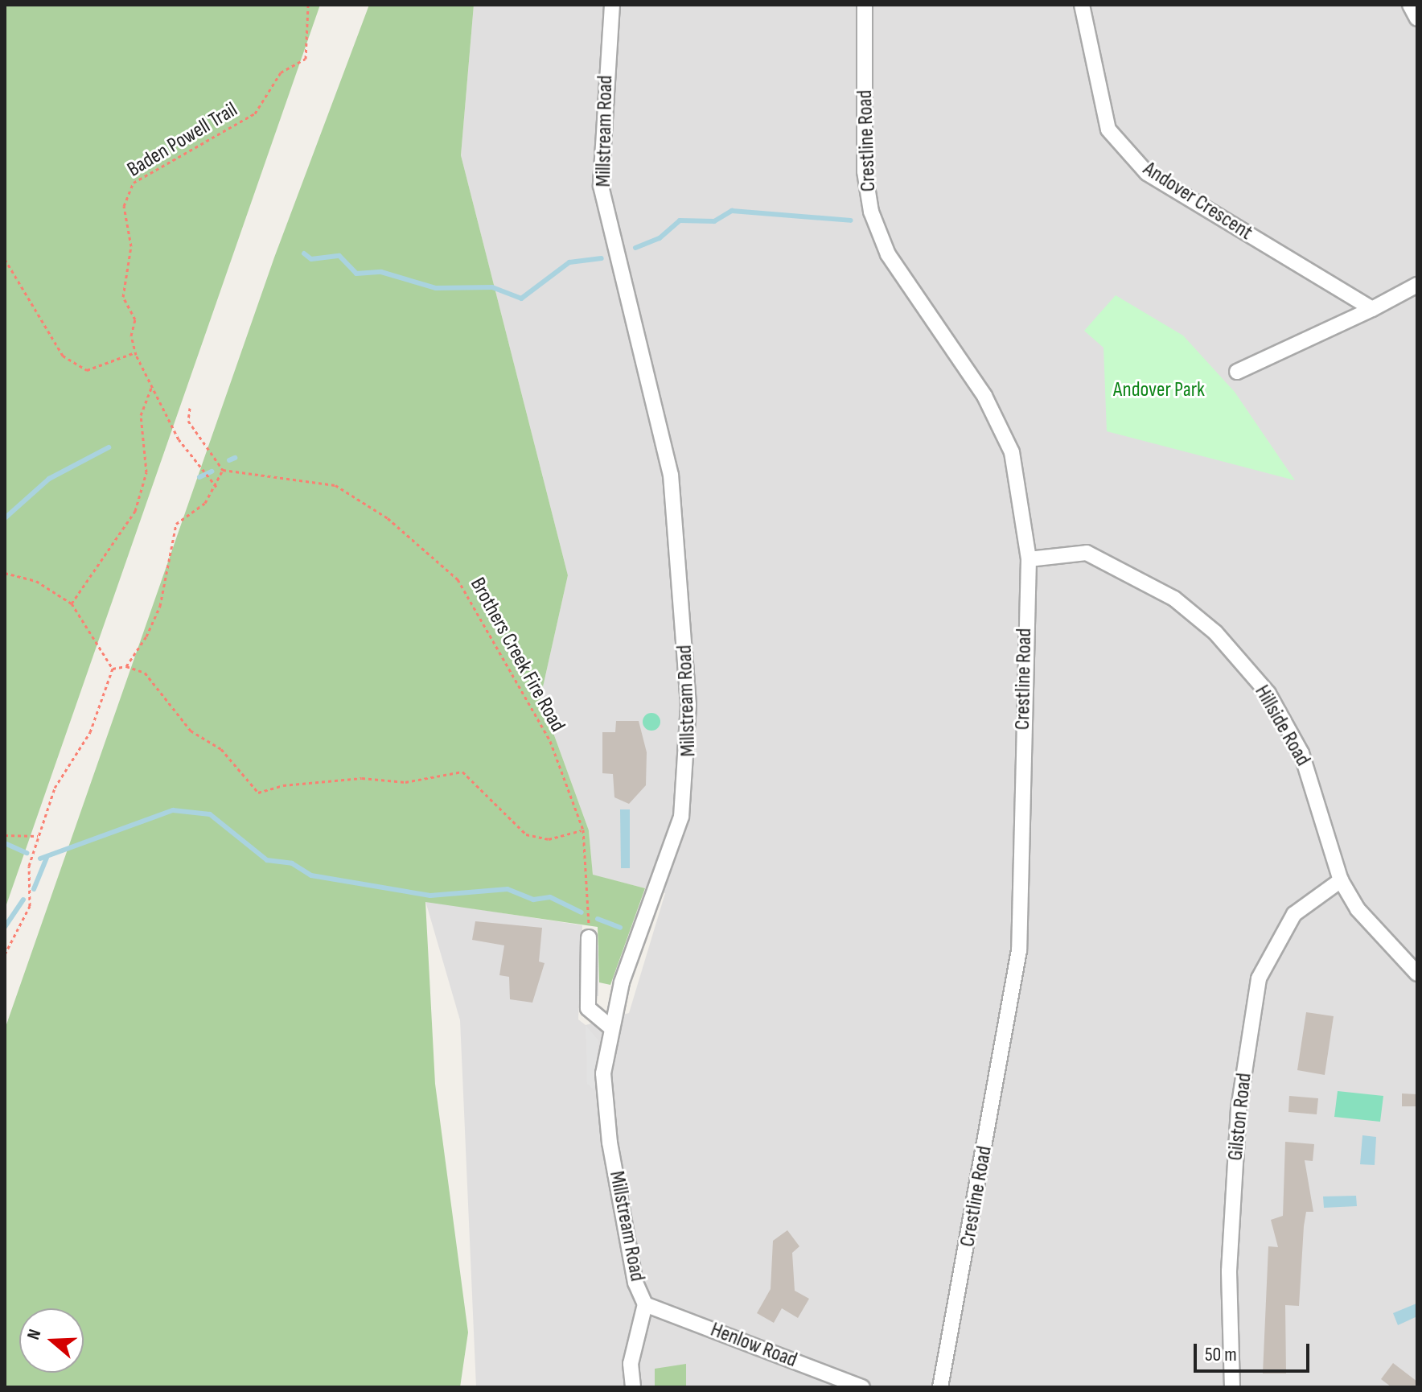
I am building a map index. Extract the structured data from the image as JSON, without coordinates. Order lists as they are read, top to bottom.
{
  "streets": {
    "street": [
      "Millstream Road",
      "Crestline Road",
      "Andover Crescent",
      "Hillside Road",
      "Gilston Road",
      "Henlow Road"
    ],
    "path": ["Baden Powell Trail", "Brothers Creek Fire Road"]
  },
  "crossings": [
    ["Millstream Road", "Henlow Road"],
    ["Crestline Road", "Hillside Road"],
    ["Hillside Road", "Gilston Road"]
  ],
  "parks": ["Andover Park"],
  "scale_bar": "50 m",
  "north": "left"
}
